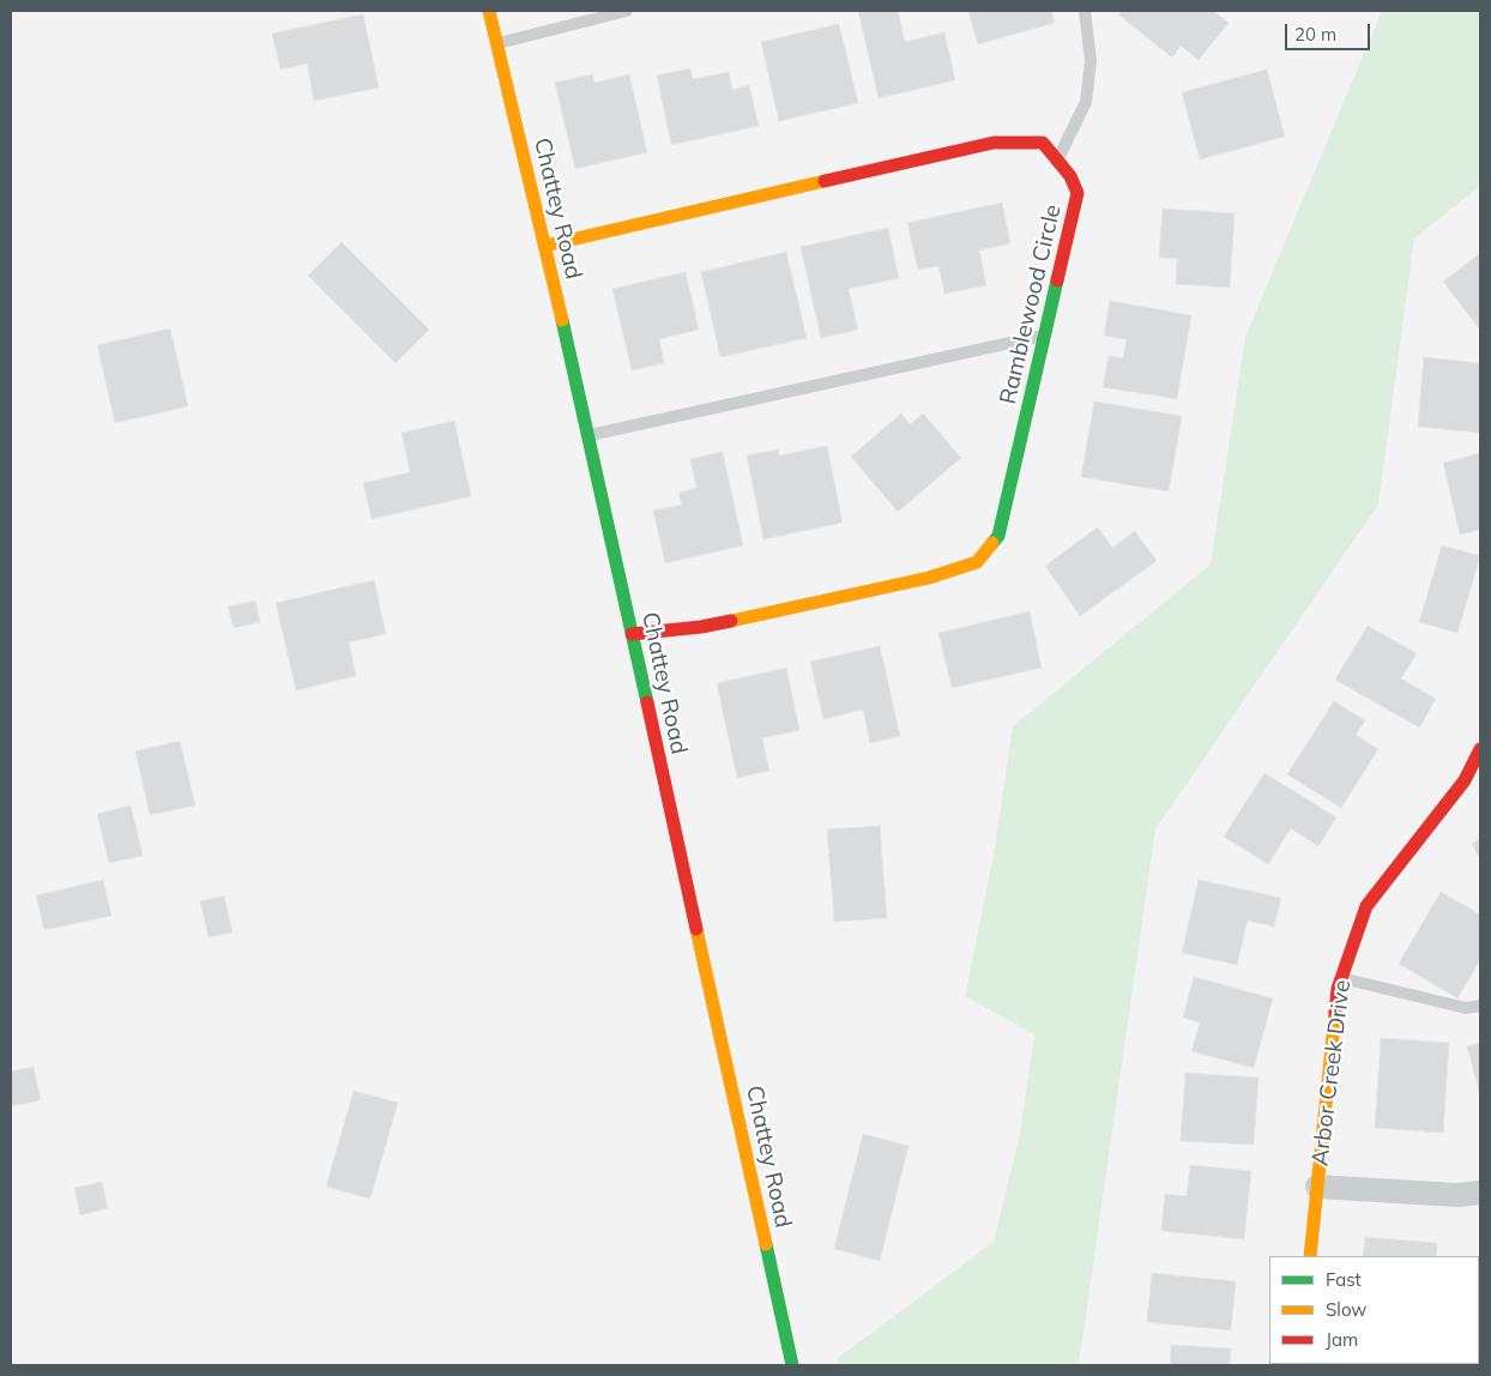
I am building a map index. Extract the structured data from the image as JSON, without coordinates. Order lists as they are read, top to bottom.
{
  "streets": {
    "street": ["Chattey Road", "Ramblewood Circle", "Arbor Creek Drive"]
  },
  "crossings": [
    ["Chattey Road", "Ramblewood Circle"]
  ],
  "legend": ["Fast", "Slow", "Jam"],
  "scale_bar": "20 m"
}
